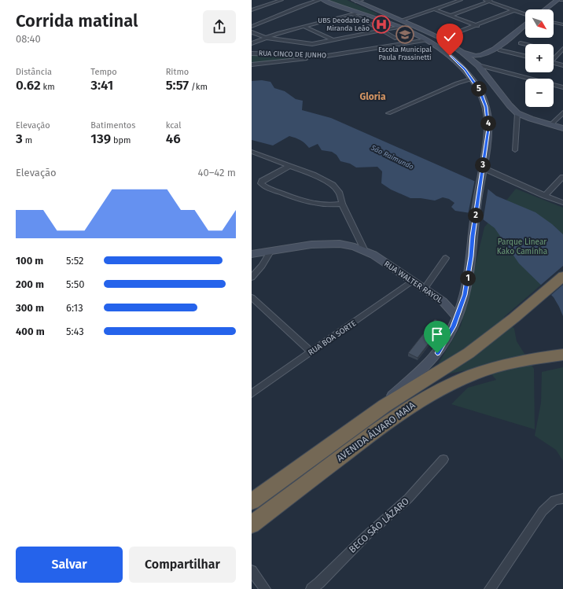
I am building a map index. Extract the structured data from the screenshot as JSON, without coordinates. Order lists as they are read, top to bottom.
{
  "streets": {
    "highway": ["AVENIDA ÁLVARO MAIA"],
    "street": [
      "RUA CINCO DE JUNHO",
      "RUA WALTER RAYOL",
      "RUA BOA SORTE",
      "BECO SÃO LÁZARO"
    ]
  },
  "crossings": [
    ["RUA CINCO DE JUNHO", "AVENIDA ÁLVARO MAIA"],
    ["RUA WALTER RAYOL", "RUA BOA SORTE"],
    ["RUA WALTER RAYOL", "AVENIDA ÁLVARO MAIA"]
  ],
  "districts": ["Gloria"],
  "water": ["São Raimundo"],
  "parks": ["Parque Linear Kako Caminha"],
  "places": {
    "hospital": ["UBS Deodato de Miranda Leão"],
    "school or university": ["Escola Municipal Paula Frassinetti"]
  },
  "north": "bottom right",
  "page": {
    "heading": ["Corrida matinal", "08:40"],
    "map_buttons": ["+", "−"],
    "stats": [
      ["Distância", "0.62 km"],
      ["Tempo", "3:41"],
      ["Ritmo", "5:57 /km"],
      ["Elevação", "3 m"],
      ["Batimentos", "139 bpm"],
      ["kcal", "46"]
    ],
    "pins": [
      "5",
      "4",
      "3",
      "2",
      "1"
    ],
    "chart": ["Elevação", "40–42 m"],
    "list": [
      {
        "name": "100 m",
        "note": "5:52"
      },
      {
        "name": "200 m",
        "note": "5:50"
      },
      {
        "name": "300 m",
        "note": "6:13"
      },
      {
        "name": "400 m",
        "note": "5:43"
      }
    ],
    "buttons": ["Salvar", "Compartilhar"]
  }
}
